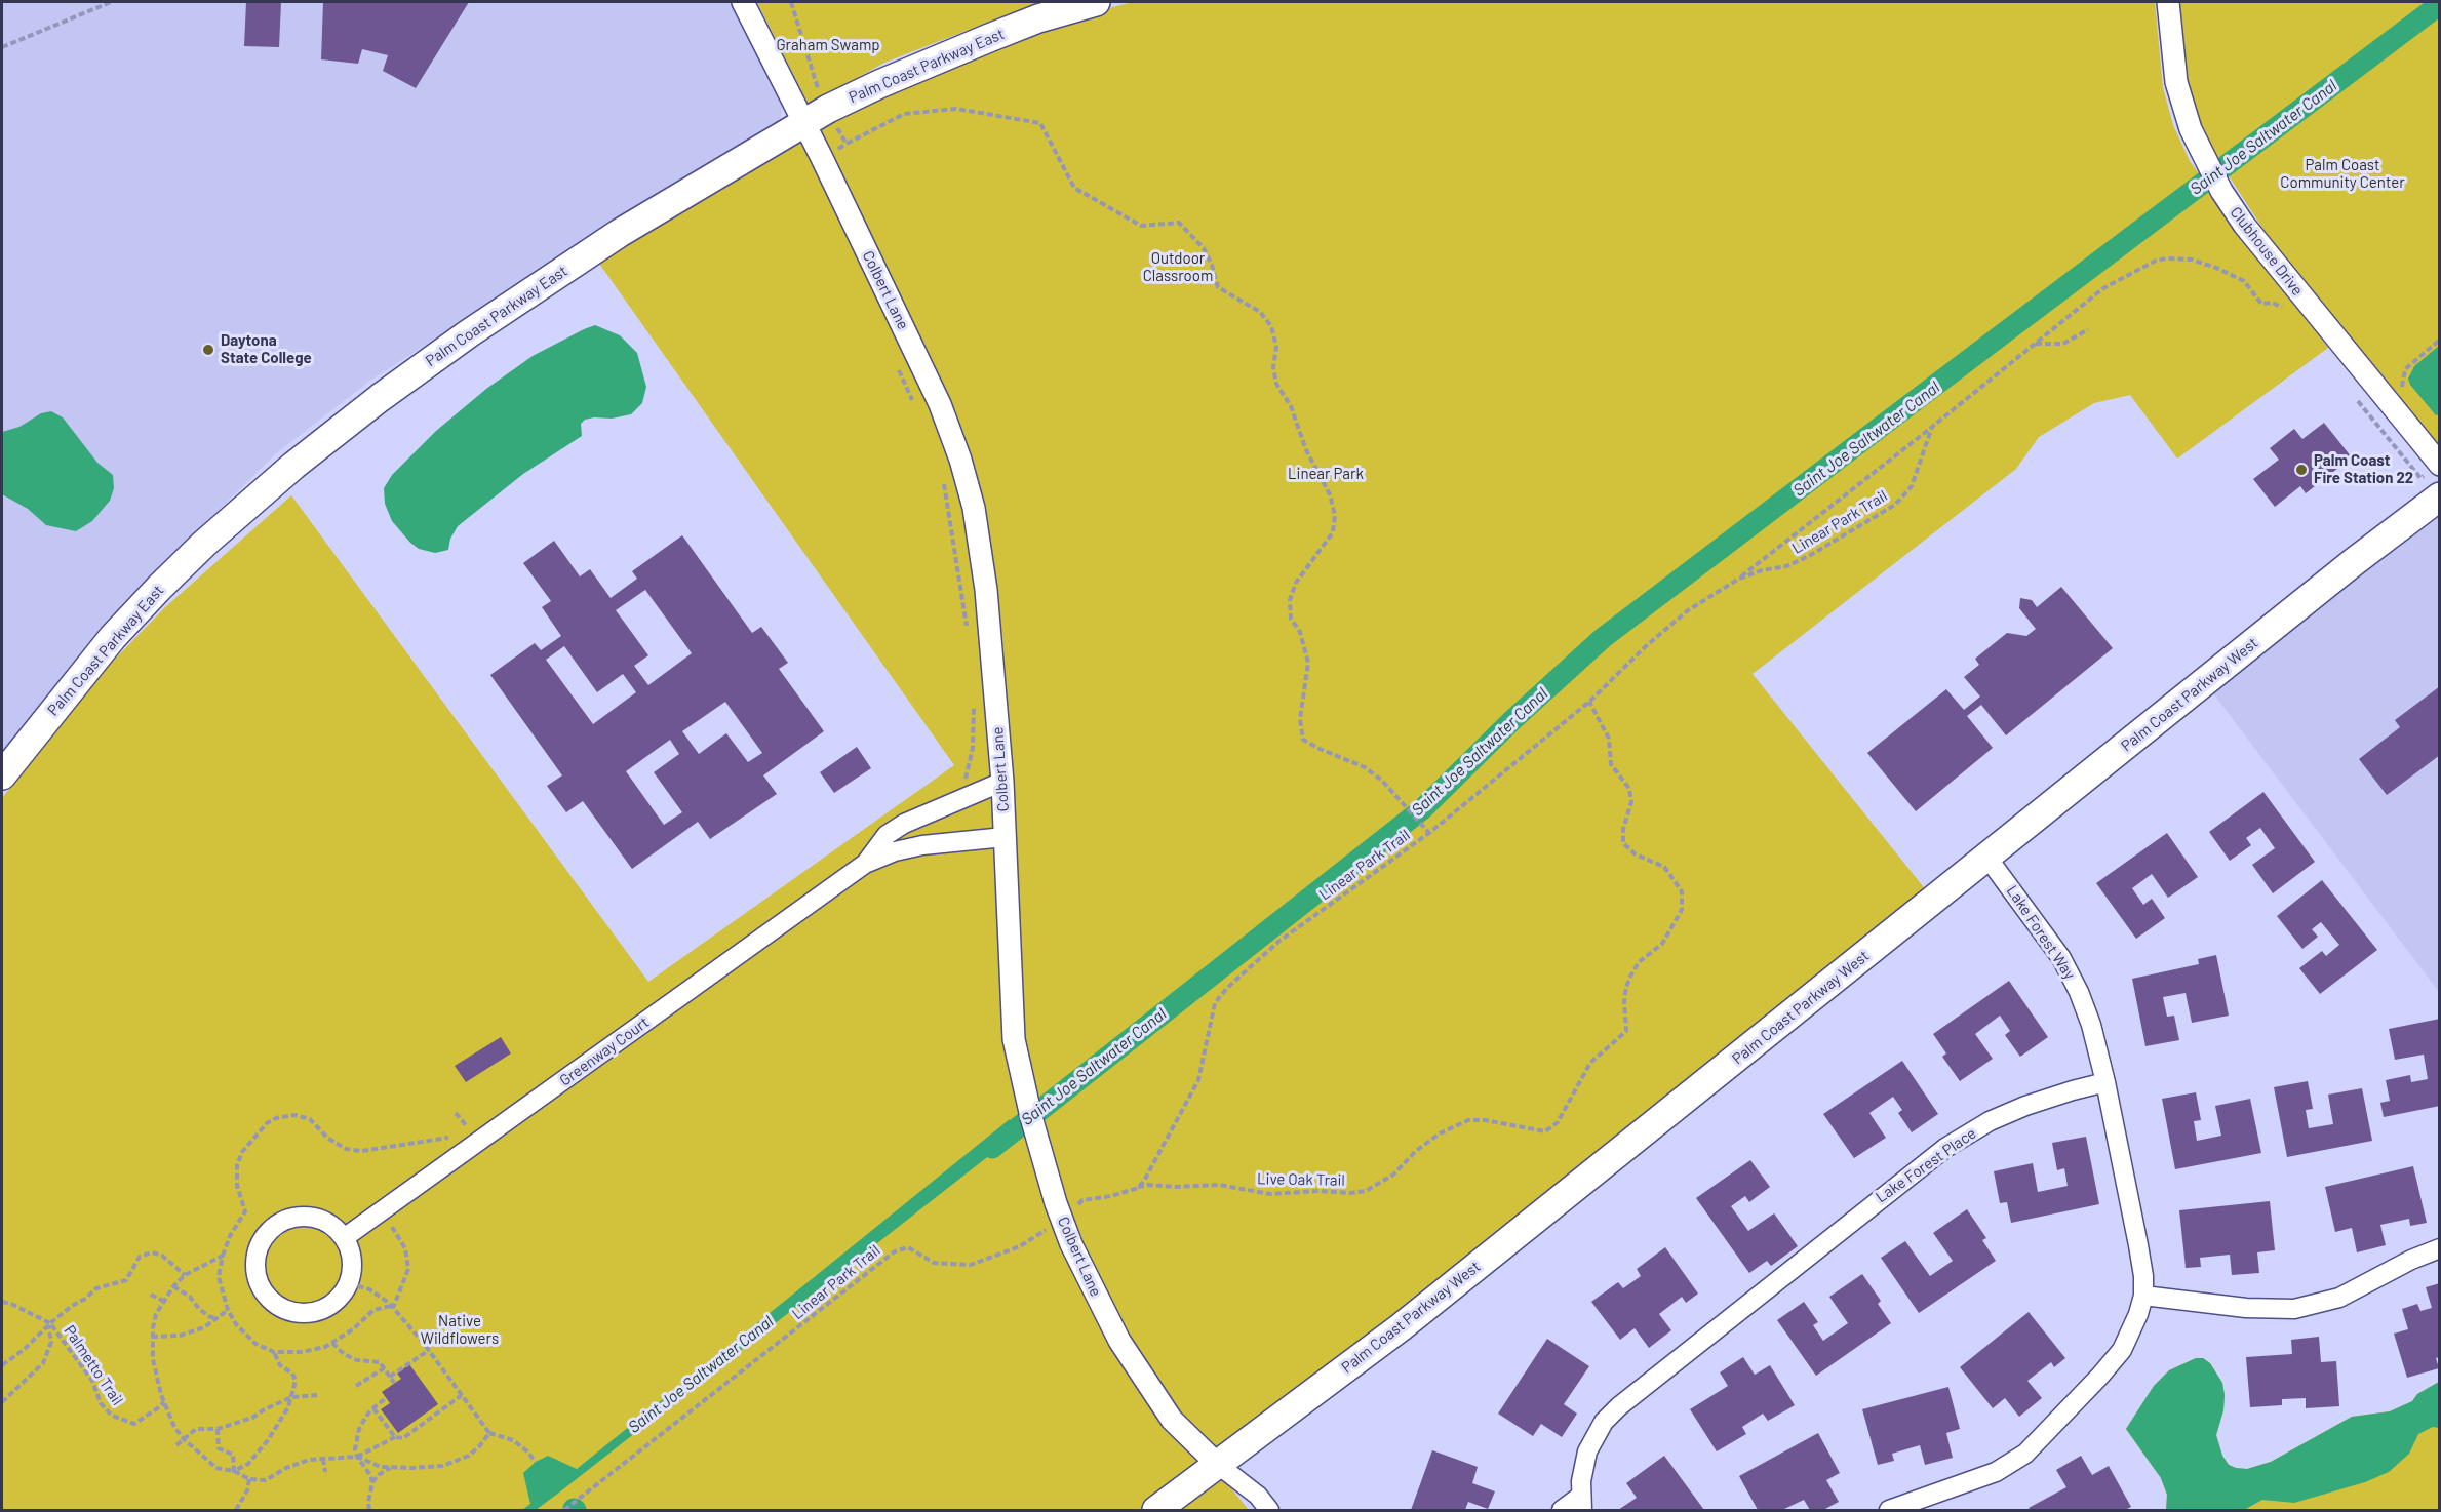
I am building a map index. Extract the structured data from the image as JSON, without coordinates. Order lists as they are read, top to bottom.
{
  "streets": {
    "main road": ["Palm Coast Parkway East", "Palm Coast Parkway West"],
    "street": [
      "Clubhouse Drive",
      "Colbert Lane",
      "Lake Forest Way",
      "Greenway Court",
      "Lake Forest Place"
    ],
    "path": ["Linear Park Trail", "Live Oak Trail", "Palmetto Trail"]
  },
  "crossings": [
    ["Palm Coast Parkway East", "Colbert Lane"],
    ["Colbert Lane", "Linear Park Trail"],
    ["Colbert Lane", "Palm Coast Parkway West"],
    ["Linear Park Trail", "Live Oak Trail"],
    ["Palm Coast Parkway West", "Lake Forest Way"],
    ["Lake Forest Way", "Lake Forest Place"]
  ],
  "water": ["Saint Joe Saltwater Canal"],
  "parks": [
    "Graham Swamp",
    "Palm Coast Community Center",
    "Outdoor Classroom",
    "Linear Park",
    "Native Wildflowers"
  ],
  "places": ["Daytona State College", "Palm Coast Fire Station 22"]
}
